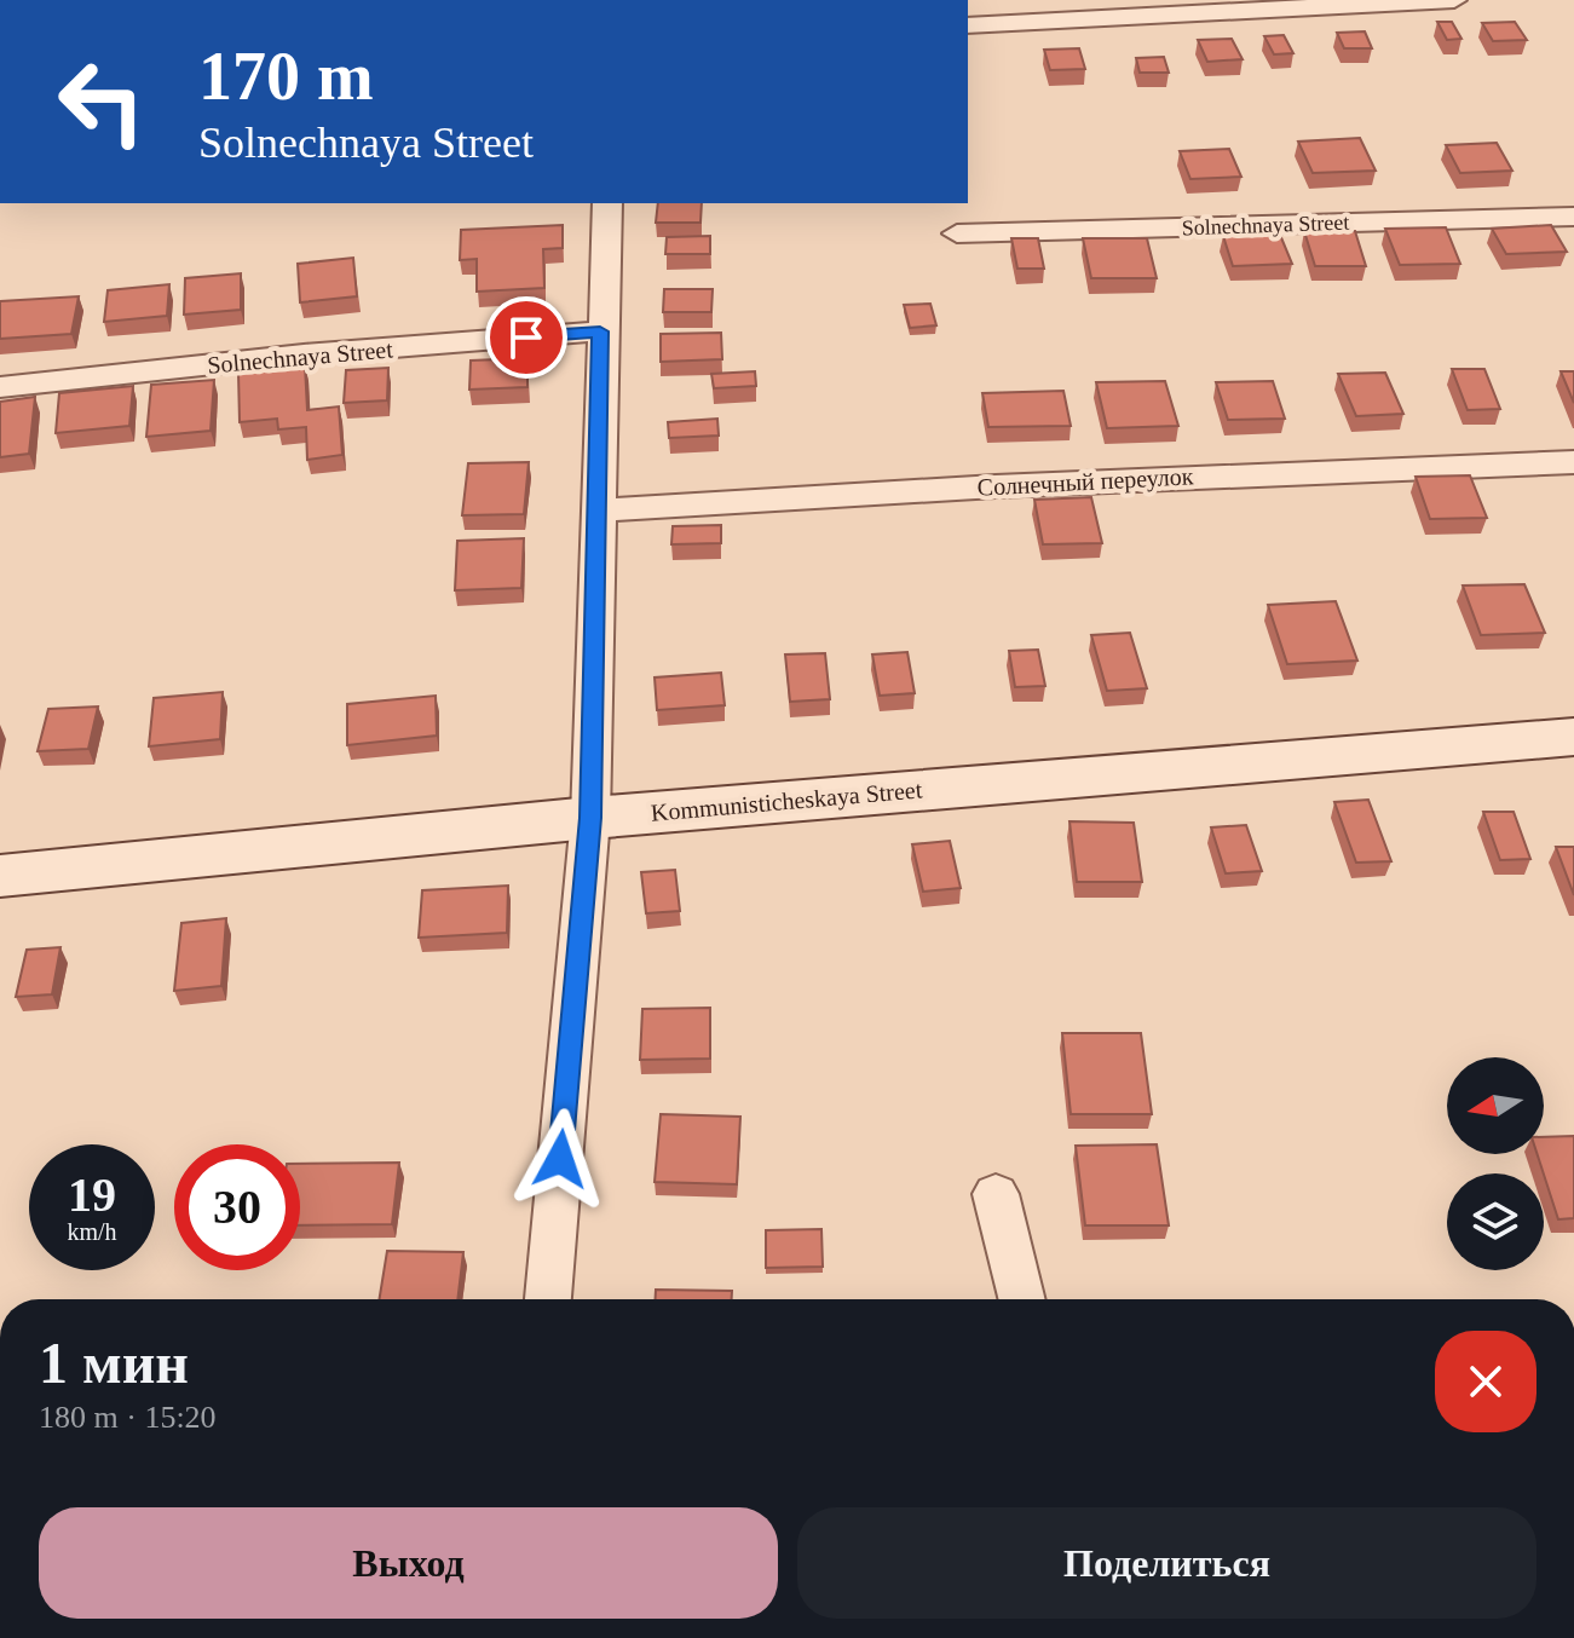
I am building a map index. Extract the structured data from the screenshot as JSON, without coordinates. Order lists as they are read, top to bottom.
{
  "streets": {
    "main road": ["Kommunisticheskaya Street"],
    "street": ["Solnechnaya Street", "Солнечный переулок"]
  },
  "north": "left",
  "page": {
    "turn": ["170 m", "Solnechnaya Street"],
    "speed": "19 km/h",
    "limit": "30",
    "heading": ["1 мин", "180 m · 15:20"],
    "buttons": ["Выход", "Поделиться"]
  }
}
